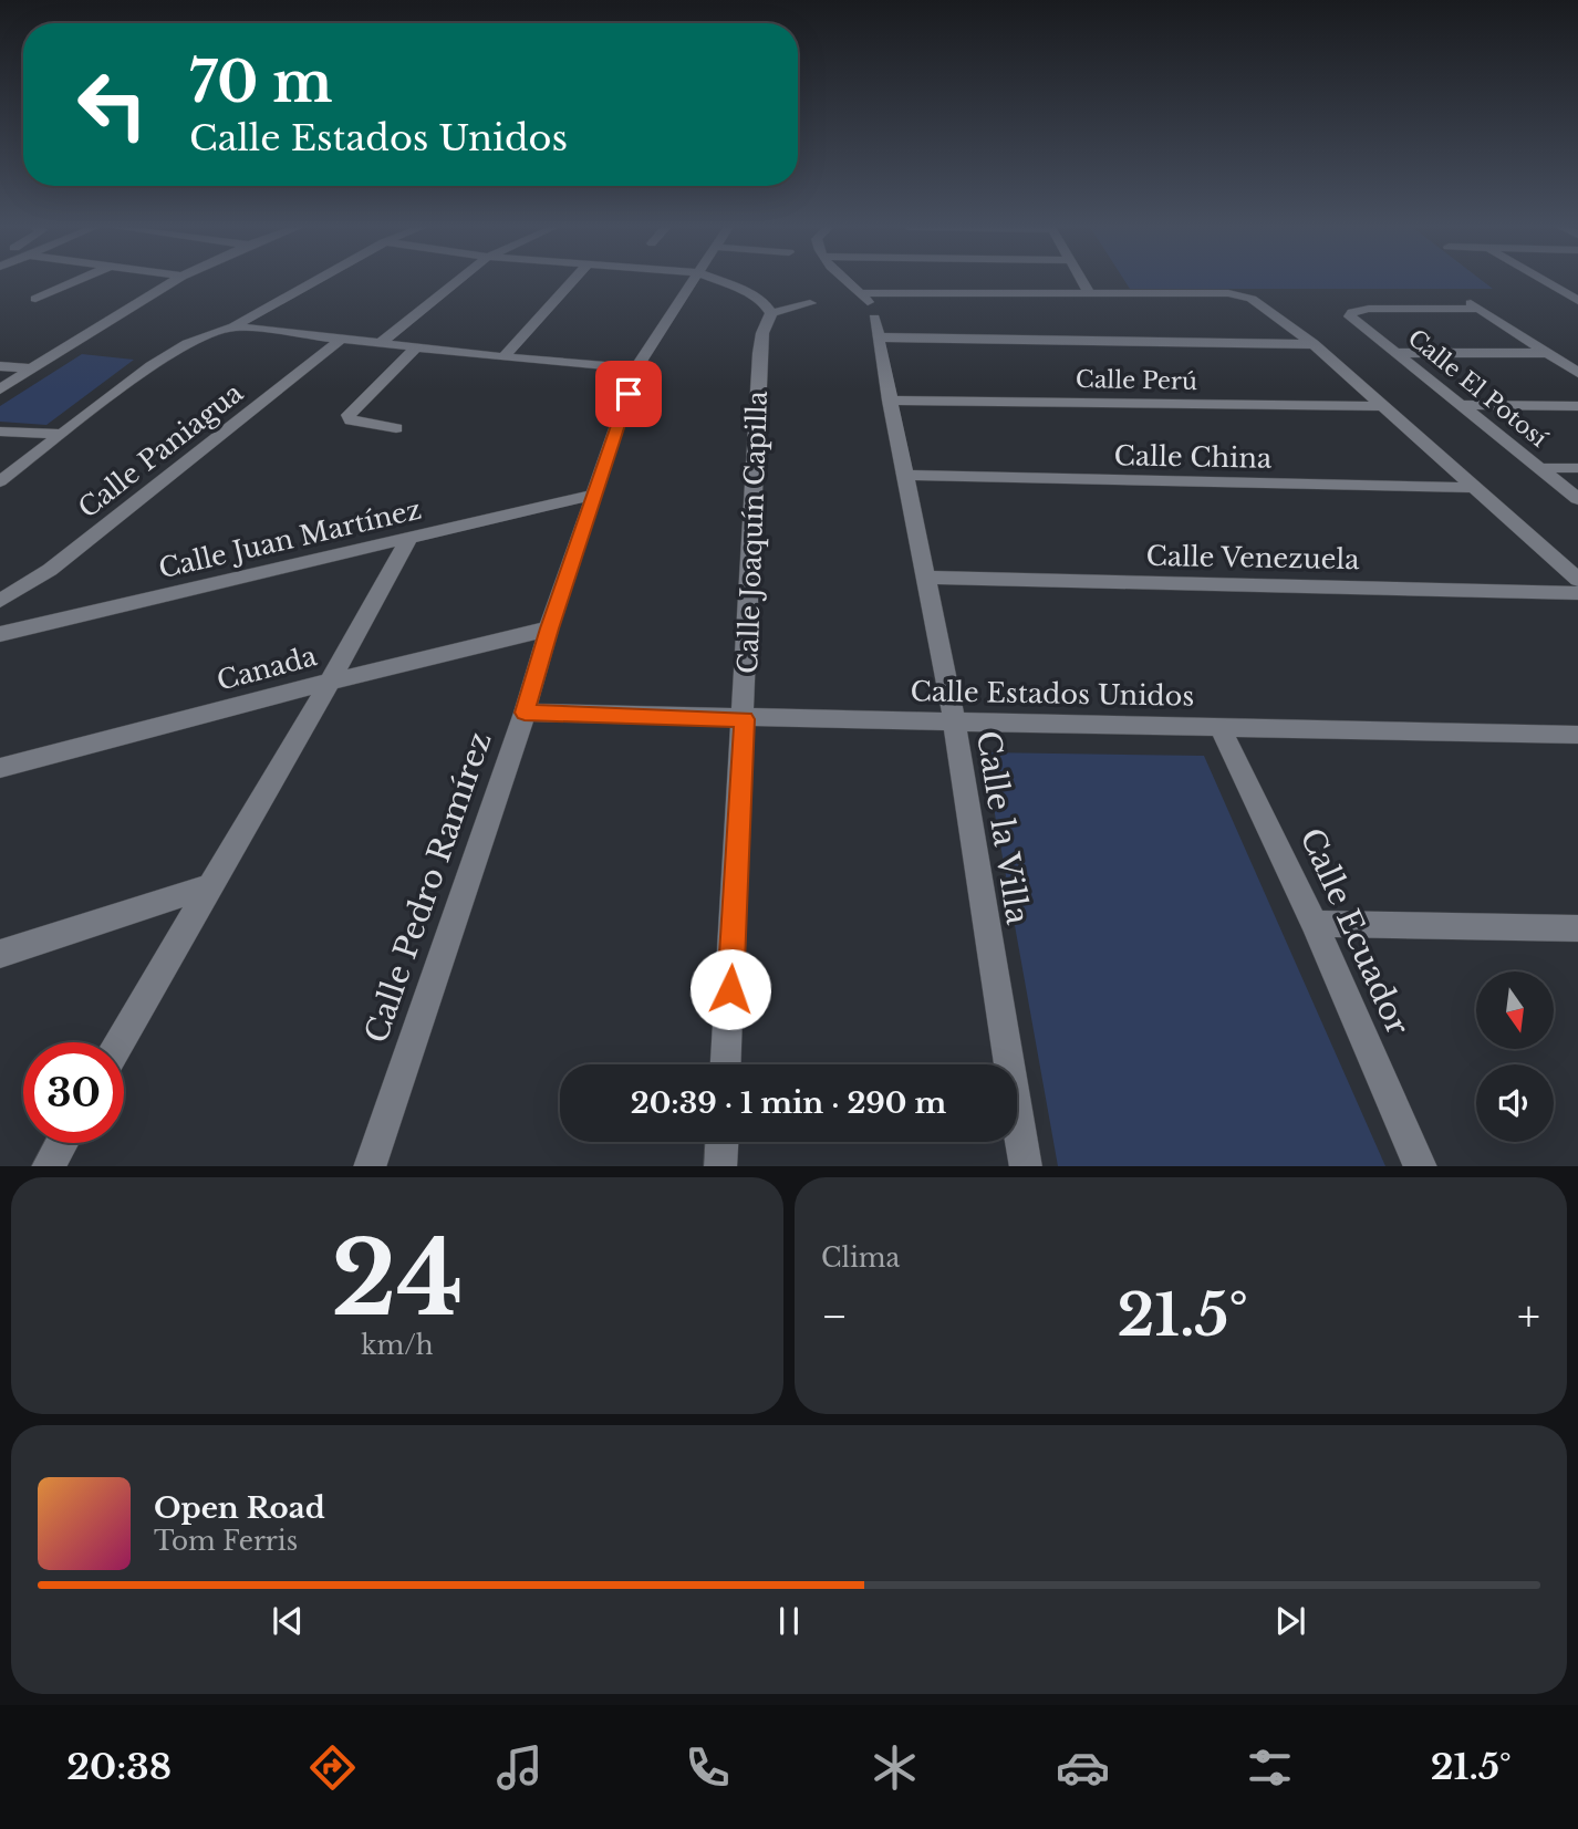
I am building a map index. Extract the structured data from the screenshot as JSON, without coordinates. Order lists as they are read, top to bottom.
{
  "streets": {
    "street": [
      "Calle Perú",
      "Calle El Potosí",
      "Calle Paniagua",
      "Calle China",
      "Calle Joaquín Capilla",
      "Calle Juan Martínez",
      "Calle Venezuela",
      "Canada",
      "Calle Estados Unidos",
      "Calle la Villa",
      "Calle Pedro Ramírez",
      "Calle Ecuador"
    ]
  },
  "crossings": [
    ["Calle Perú", "Calle la Villa"],
    ["Calle China", "Calle la Villa"],
    ["Calle Joaquín Capilla", "Calle Estados Unidos"],
    ["Calle Juan Martínez", "Calle Pedro Ramírez"],
    ["Calle Venezuela", "Calle la Villa"],
    ["Canada", "Calle Pedro Ramírez"],
    ["Calle Estados Unidos", "Calle la Villa"],
    ["Calle Estados Unidos", "Calle Pedro Ramírez"],
    ["Calle Estados Unidos", "Calle Ecuador"]
  ],
  "north": "bottom",
  "page": {
    "turn": ["70 m", "Calle Estados Unidos"],
    "limit": "30",
    "trip": "20:39 · 1 min · 290 m",
    "tile": [
      ["24", "km/h"],
      "Clima"
    ],
    "heat": ["−", "21.5°", "+"],
    "song": ["Open Road", "Tom Ferris"],
    "tabs": ["20:38", "21.5°"]
  }
}
